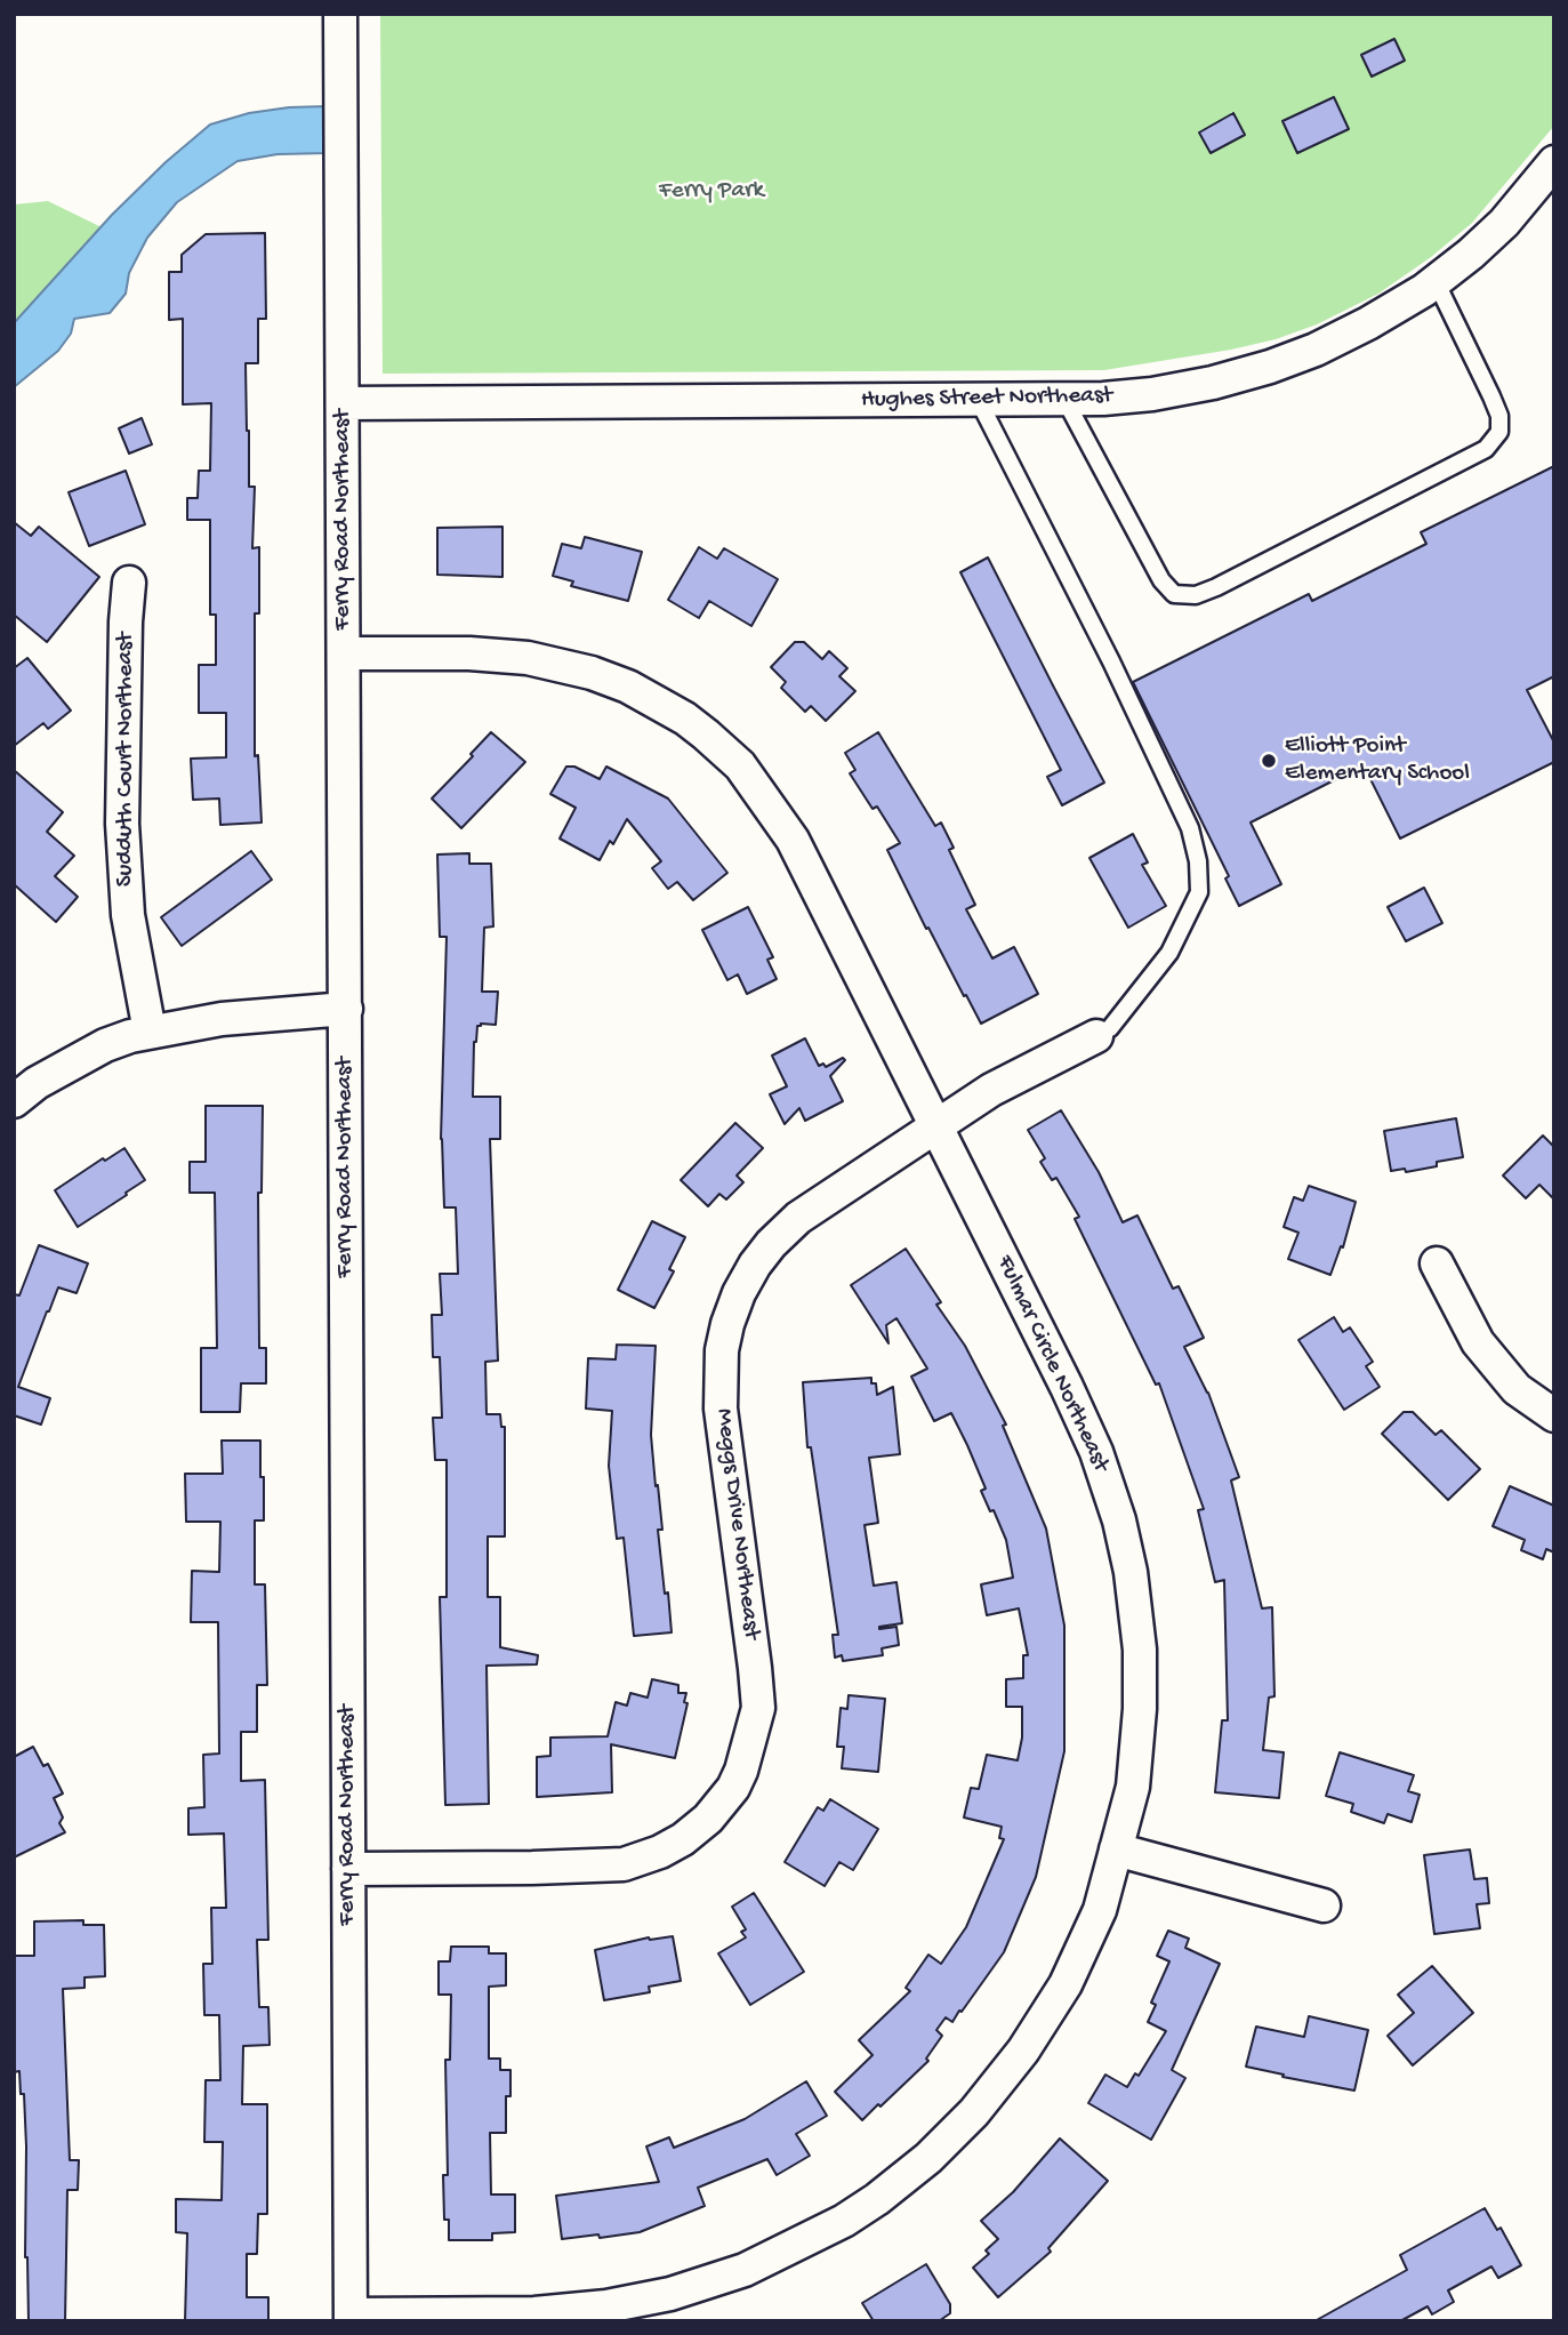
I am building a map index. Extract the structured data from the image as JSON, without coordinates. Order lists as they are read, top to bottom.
{
  "streets": {
    "street": [
      "Hughes Street Northeast",
      "Ferry Road Northeast",
      "Sudduth Court Northeast",
      "Fulmar Circle Northeast",
      "Meggs Drive Northeast"
    ]
  },
  "crossings": [
    ["Hughes Street Northeast", "Ferry Road Northeast"],
    ["Ferry Road Northeast", "Fulmar Circle Northeast"],
    ["Ferry Road Northeast", "Meggs Drive Northeast"],
    ["Fulmar Circle Northeast", "Meggs Drive Northeast"]
  ],
  "parks": ["Ferry Park"],
  "places": ["Elliott Point Elementary School"]
}
